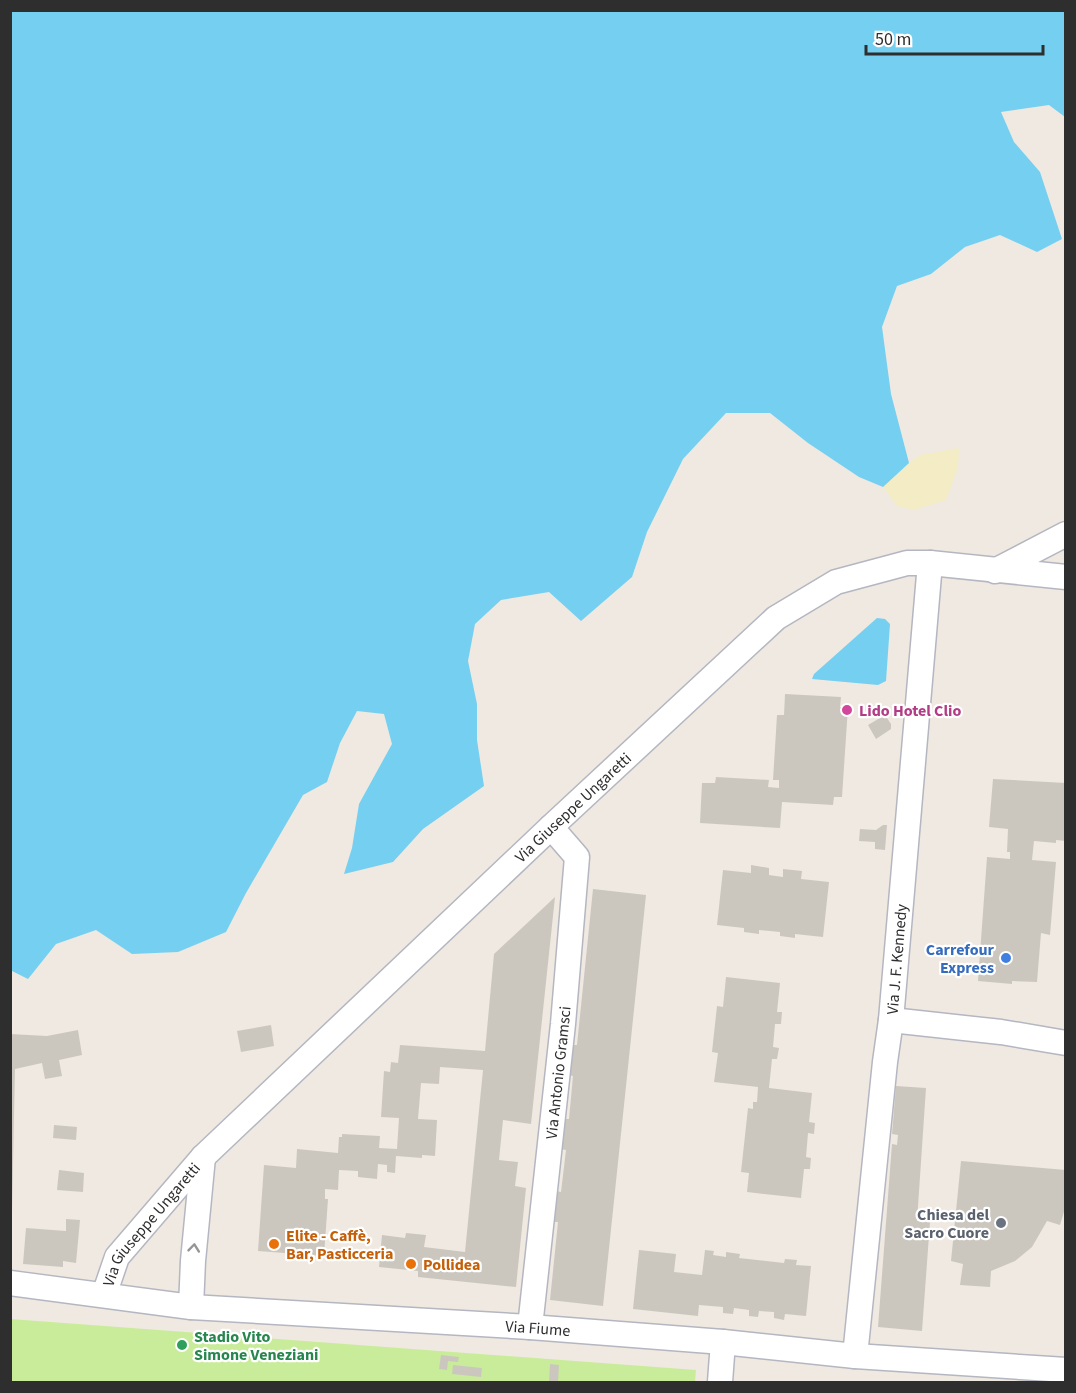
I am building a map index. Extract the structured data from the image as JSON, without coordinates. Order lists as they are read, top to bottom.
{
  "streets": {
    "street": [
      "Via Giuseppe Ungaretti",
      "Via J. F. Kennedy",
      "Via Antonio Gramsci",
      "Via Fiume"
    ]
  },
  "crossings": [
    ["Via Giuseppe Ungaretti", "Via J. F. Kennedy"],
    ["Via Giuseppe Ungaretti", "Via Antonio Gramsci"],
    ["Via Giuseppe Ungaretti", "Via Fiume"],
    ["Via J. F. Kennedy", "Via Fiume"],
    ["Via Antonio Gramsci", "Via Fiume"]
  ],
  "places": [
    "Lido Hotel Clio",
    "Carrefour Express",
    "Chiesa del Sacro Cuore",
    "Elite - Caffè, Bar, Pasticceria",
    "Pollidea",
    "Stadio Vito Simone Veneziani"
  ],
  "scale_bar": "50 m"
}
